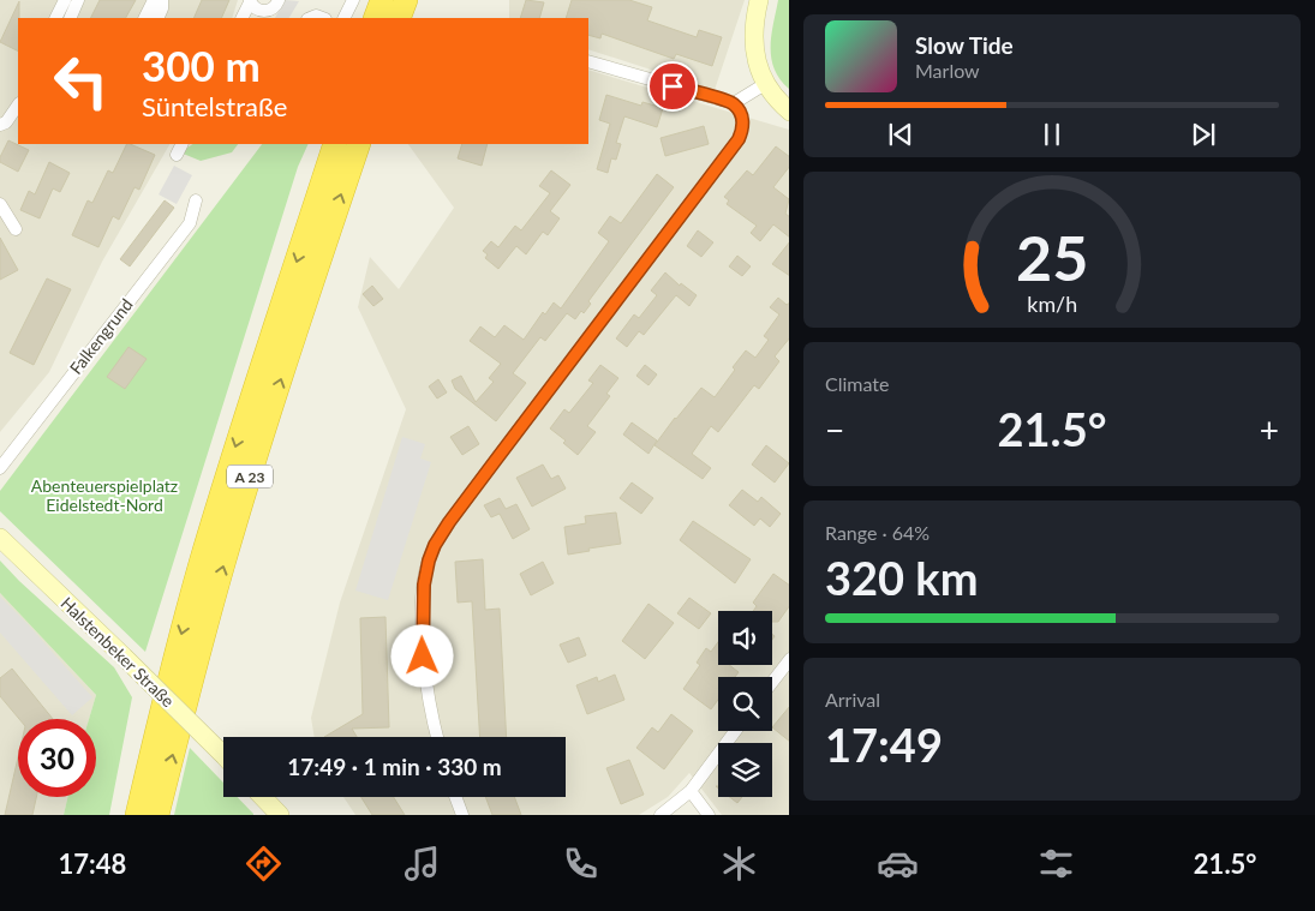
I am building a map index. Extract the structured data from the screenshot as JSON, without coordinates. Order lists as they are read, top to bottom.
{
  "streets": {
    "highway": ["A 23"],
    "street": ["Falkengrund", "Halstenbeker Straße"]
  },
  "parks": ["Abenteuerspielplatz Eidelstedt-Nord"],
  "page": {
    "turn": ["300 m", "Süntelstraße"],
    "song": ["Slow Tide", "Marlow"],
    "tile": [
      "Climate",
      ["Range · 64%", "320 km"],
      ["Arrival", "17:49"]
    ],
    "heat": ["−", "21.5°", "+"],
    "limit": "30",
    "trip": "17:49 · 1 min · 330 m",
    "tabs": ["17:48", "21.5°"],
    "gauge": ["25", "km/h"]
  }
}
